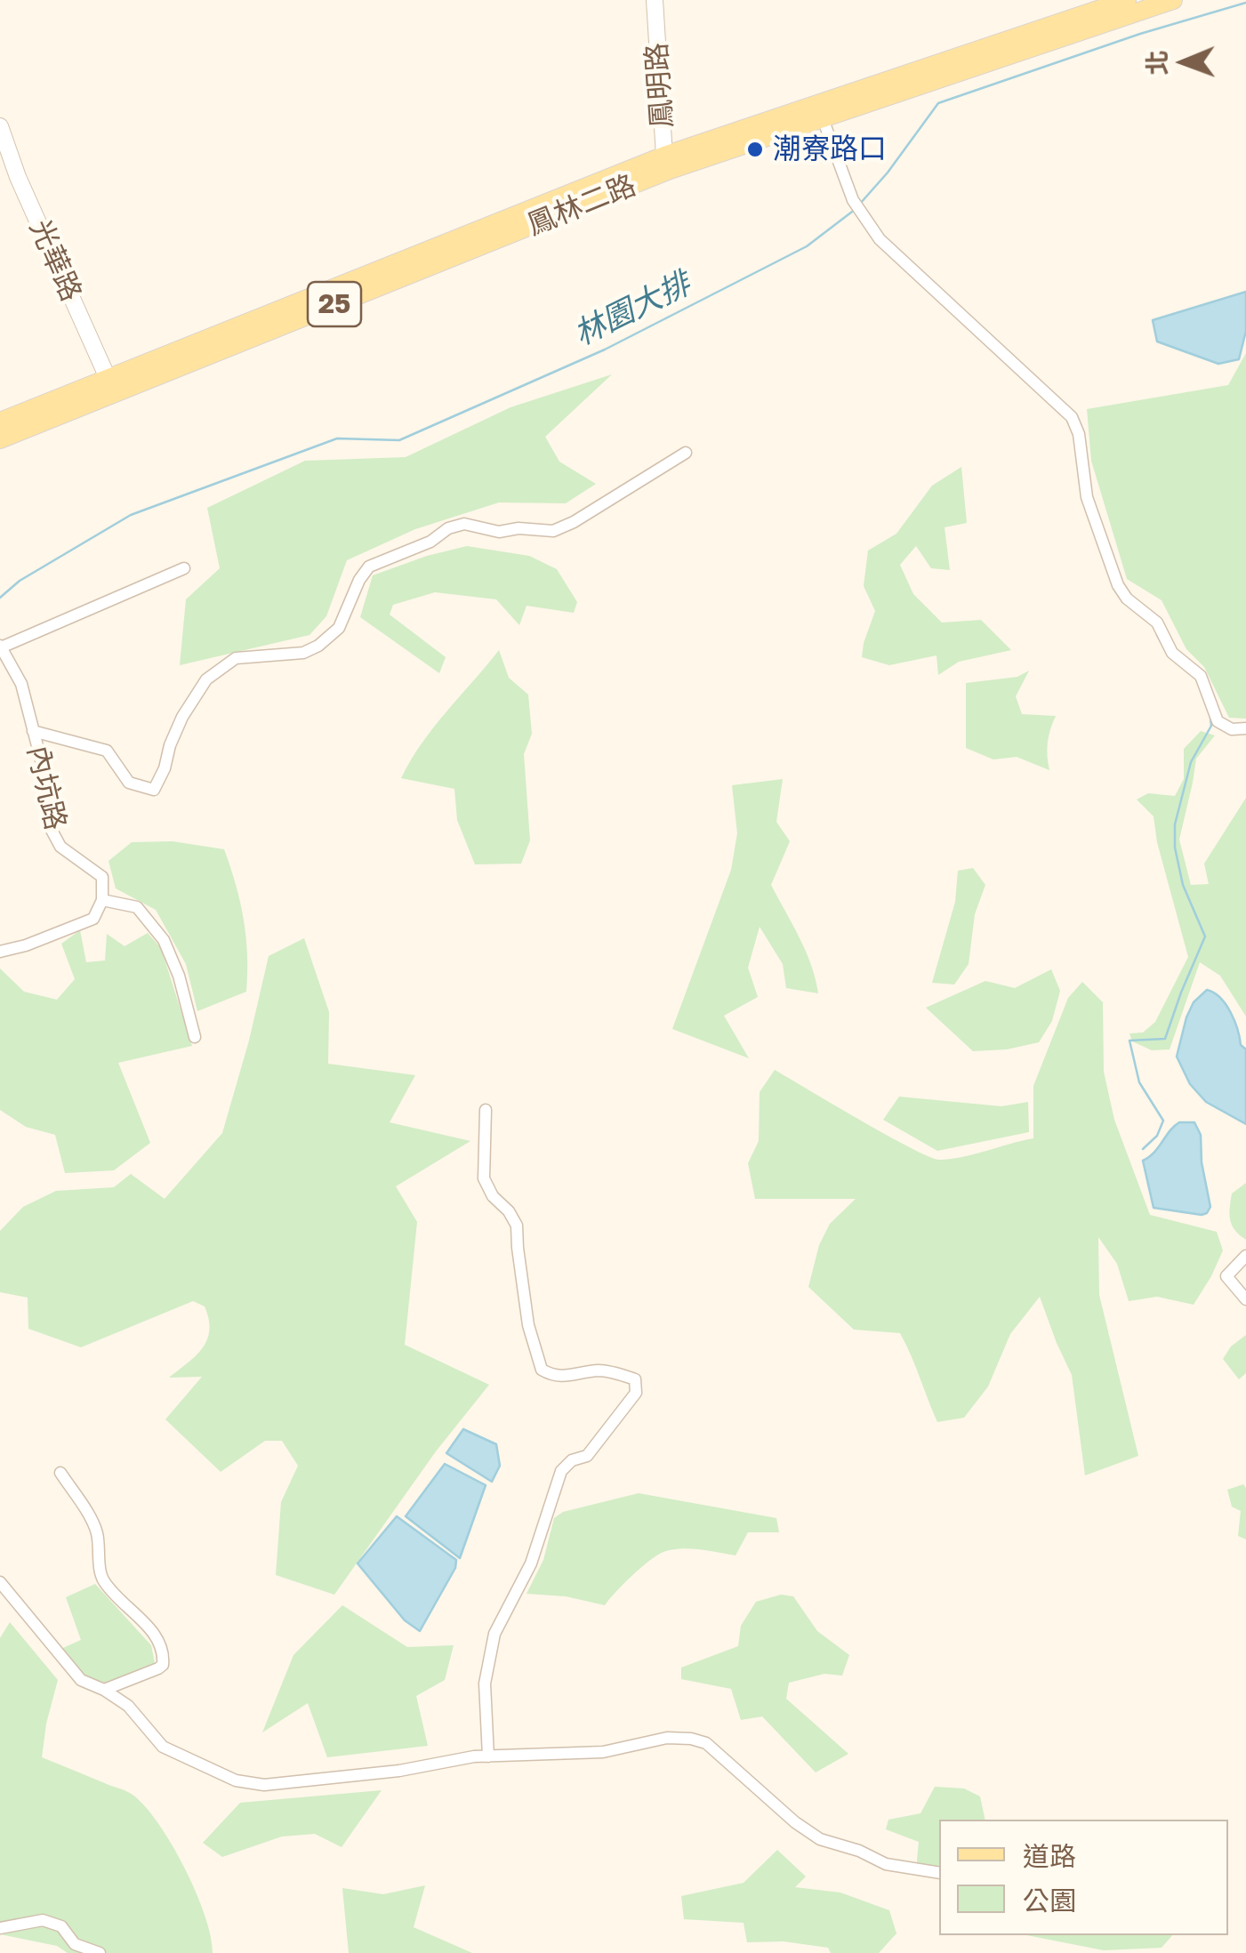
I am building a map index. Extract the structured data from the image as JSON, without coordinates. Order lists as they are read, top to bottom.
{
  "streets": {
    "main road": ["鳳林二路", "25"],
    "street": ["鳳明路", "光華路", "內坑路"]
  },
  "crossings": [
    ["鳳明路", "鳳林二路"],
    ["鳳林二路", "光華路"]
  ],
  "water": ["林園大排"],
  "places": ["潮寮路口"],
  "legend": ["道路", "公園"],
  "north": "left"
}
